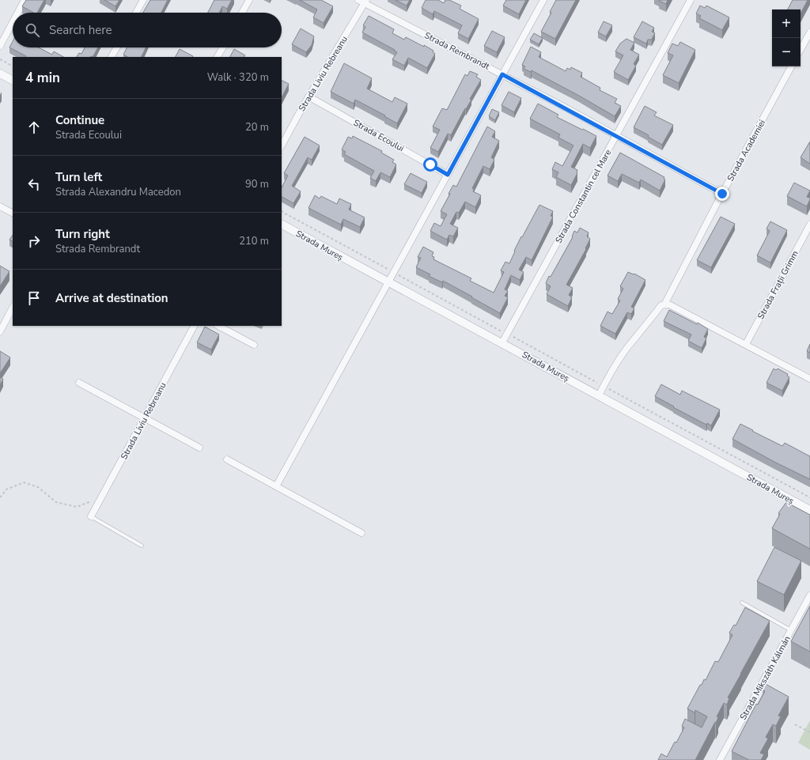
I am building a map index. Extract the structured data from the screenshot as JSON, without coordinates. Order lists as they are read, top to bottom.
{
  "streets": {
    "street": [
      "Strada Rembrandt",
      "Strada Liviu Rebreanu",
      "Strada Ecoului",
      "Strada Academiei",
      "Strada Constantin cel Mare",
      "Strada Mureș",
      "Strada Frații Grimm",
      "Strada Mikszáth Kálmán"
    ]
  },
  "crossings": [
    ["Strada Rembrandt", "Strada Liviu Rebreanu"],
    ["Strada Rembrandt", "Strada Academiei"],
    ["Strada Rembrandt", "Strada Constantin cel Mare"],
    ["Strada Liviu Rebreanu", "Strada Ecoului"],
    ["Strada Academiei", "Strada Mureș"],
    ["Strada Constantin cel Mare", "Strada Mureș"]
  ],
  "page": {
    "map_buttons": ["+", "−"],
    "search": "Search here",
    "heading": ["4 min", "Walk · 320 m"],
    "list": [
      ["Continue", "Strada Ecoului", "20 m"],
      ["Turn left", "Strada Alexandru Macedon", "90 m"],
      ["Turn right", "Strada Rembrandt", "210 m"],
      "Arrive at destination"
    ]
  }
}
